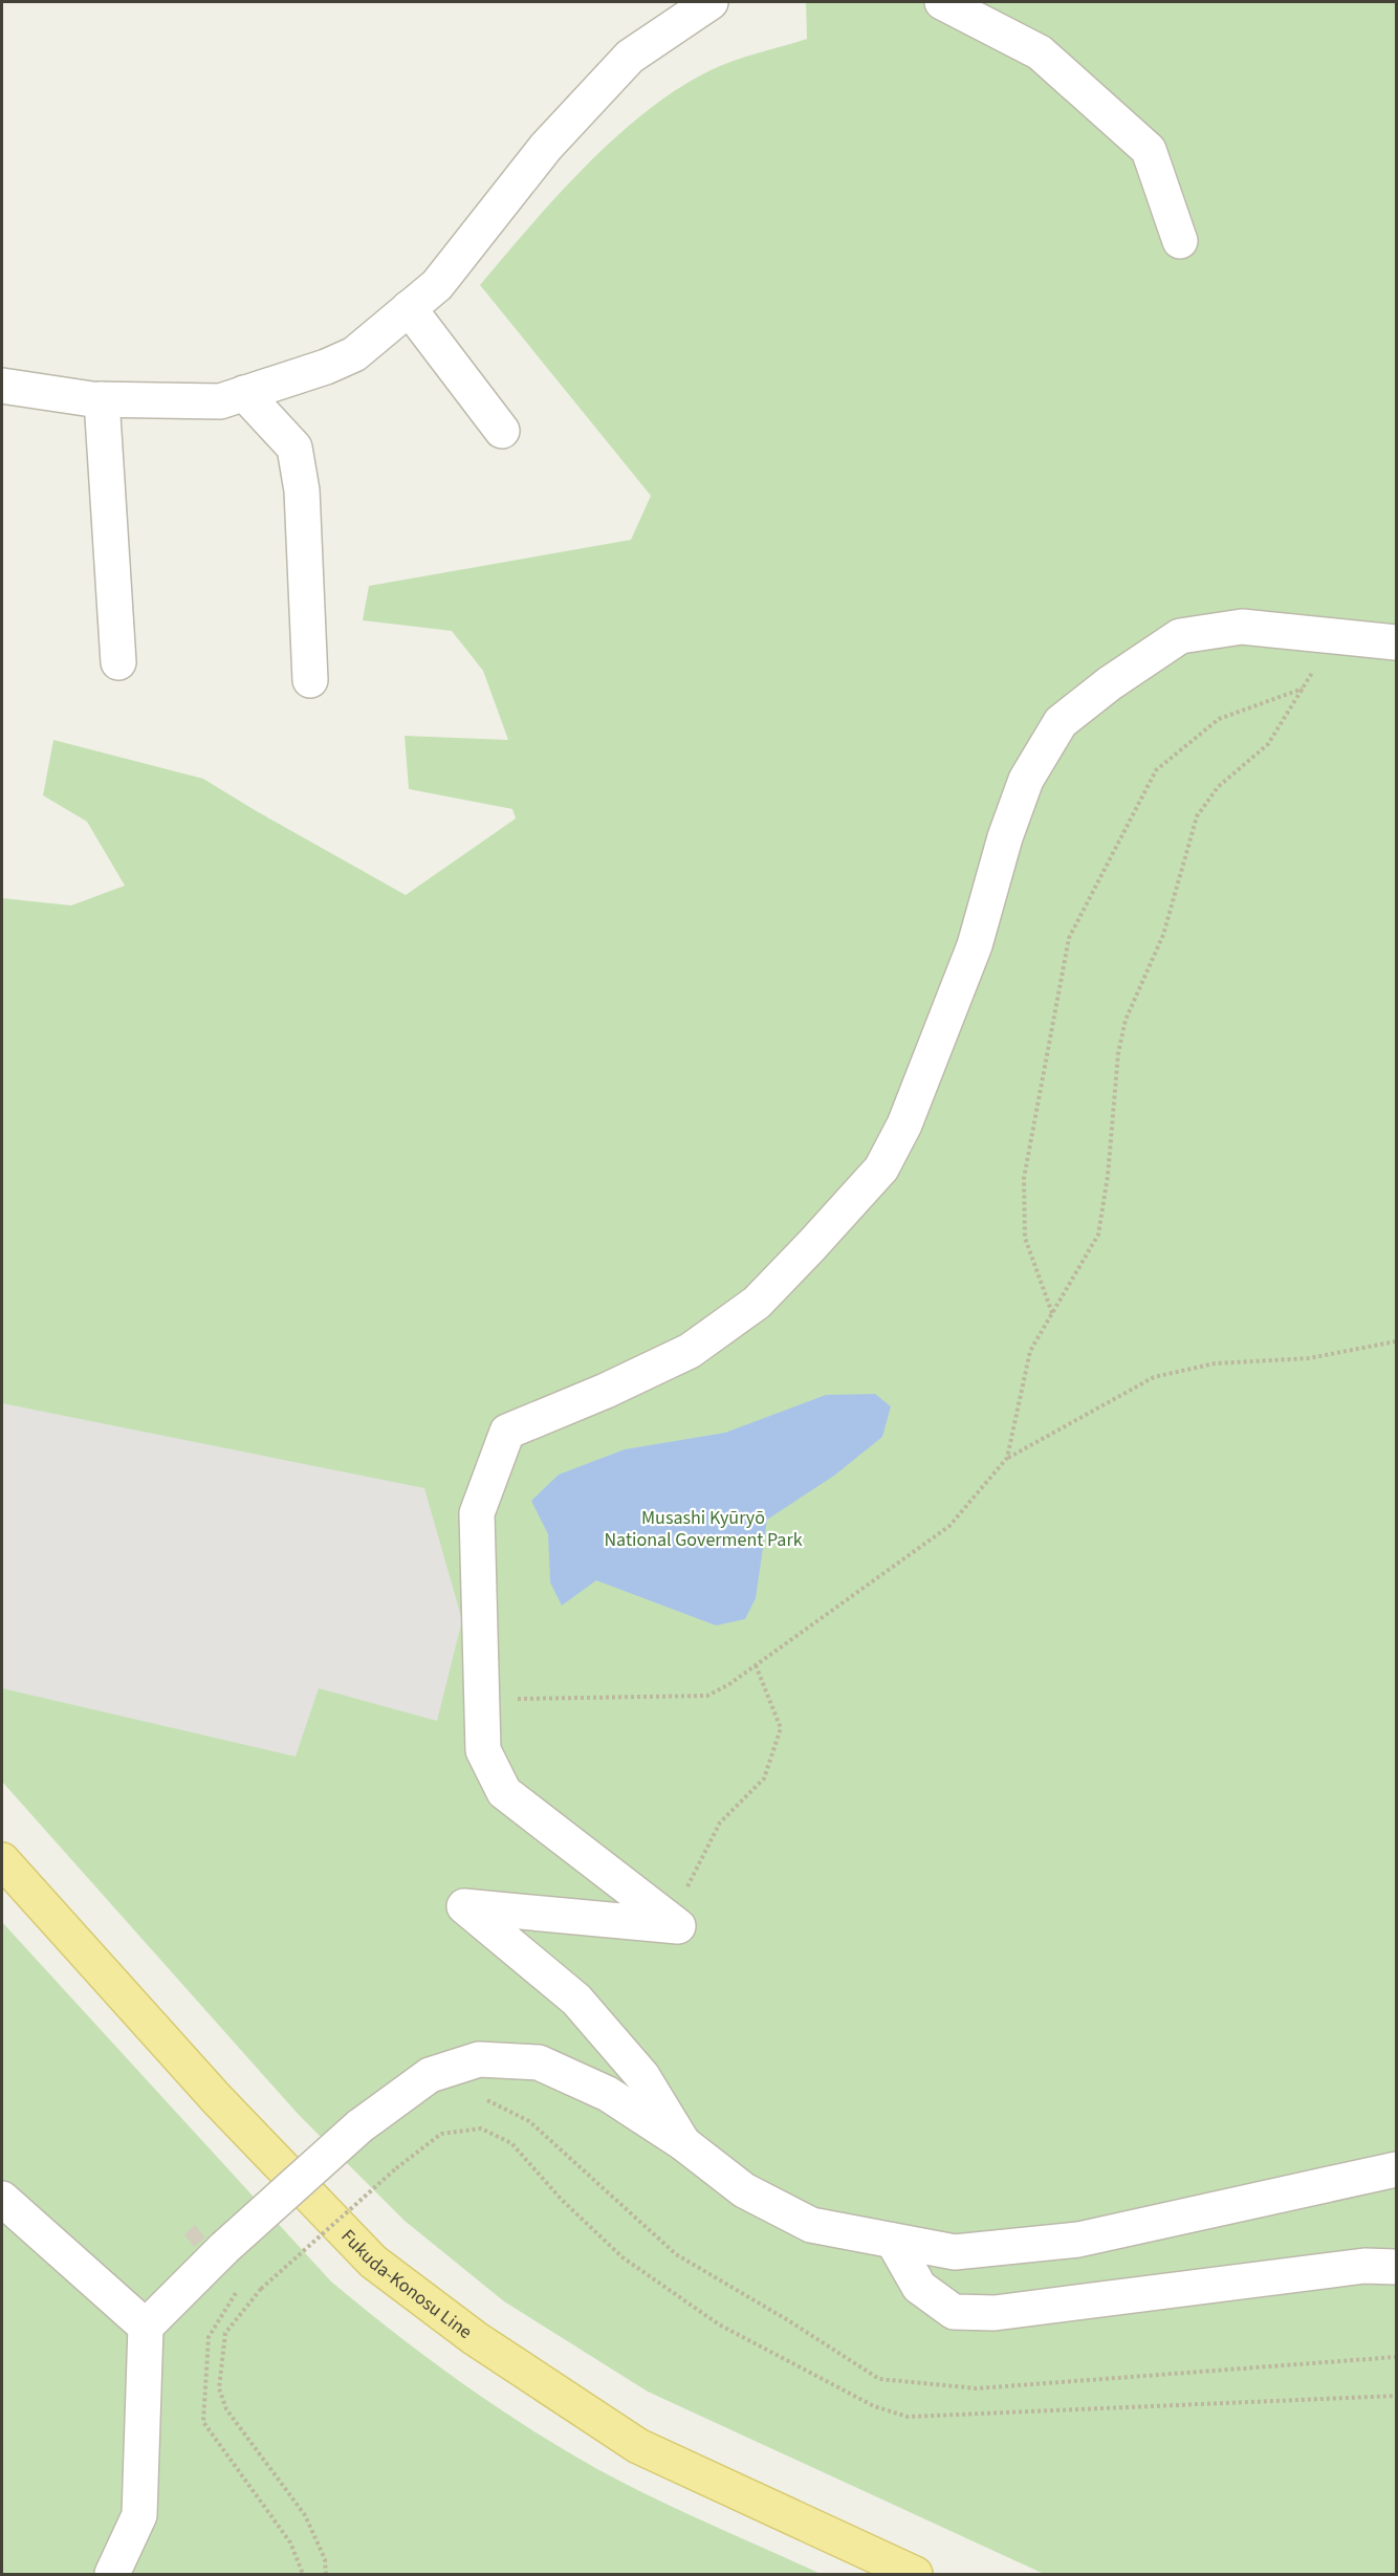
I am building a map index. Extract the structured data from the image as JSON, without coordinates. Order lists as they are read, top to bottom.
{
  "streets": {
    "main road": ["Fukuda-Konosu Line"]
  },
  "parks": ["Musashi Kyūryō National Goverment Park"]
}
